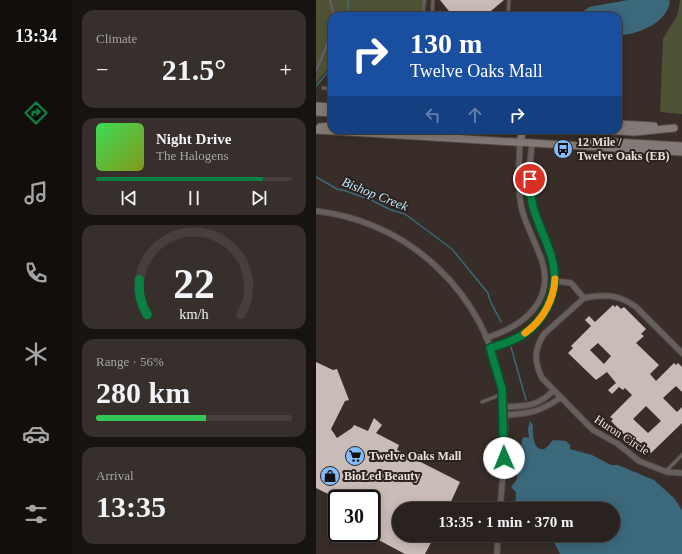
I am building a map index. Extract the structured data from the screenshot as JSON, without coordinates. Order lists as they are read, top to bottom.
{
  "streets": {
    "street": ["Huron Circle"]
  },
  "water": ["Bishop Creek"],
  "places": {
    "bus stop": ["12 Mile / Twelve Oaks (EB)"],
    "supermarket": ["Twelve Oaks Mall"],
    "shop": ["BioLed Beauty"]
  },
  "page": {
    "tabs": "13:34",
    "tile": [
      "Climate",
      ["Range · 56%", "280 km"],
      ["Arrival", "13:35"]
    ],
    "turn": ["130 m", "Twelve Oaks Mall"],
    "heat": ["−", "21.5°", "+"],
    "song": ["Night Drive", "The Halogens"],
    "limit": "30",
    "trip": "13:35 · 1 min · 370 m",
    "gauge": ["22", "km/h"]
  }
}
